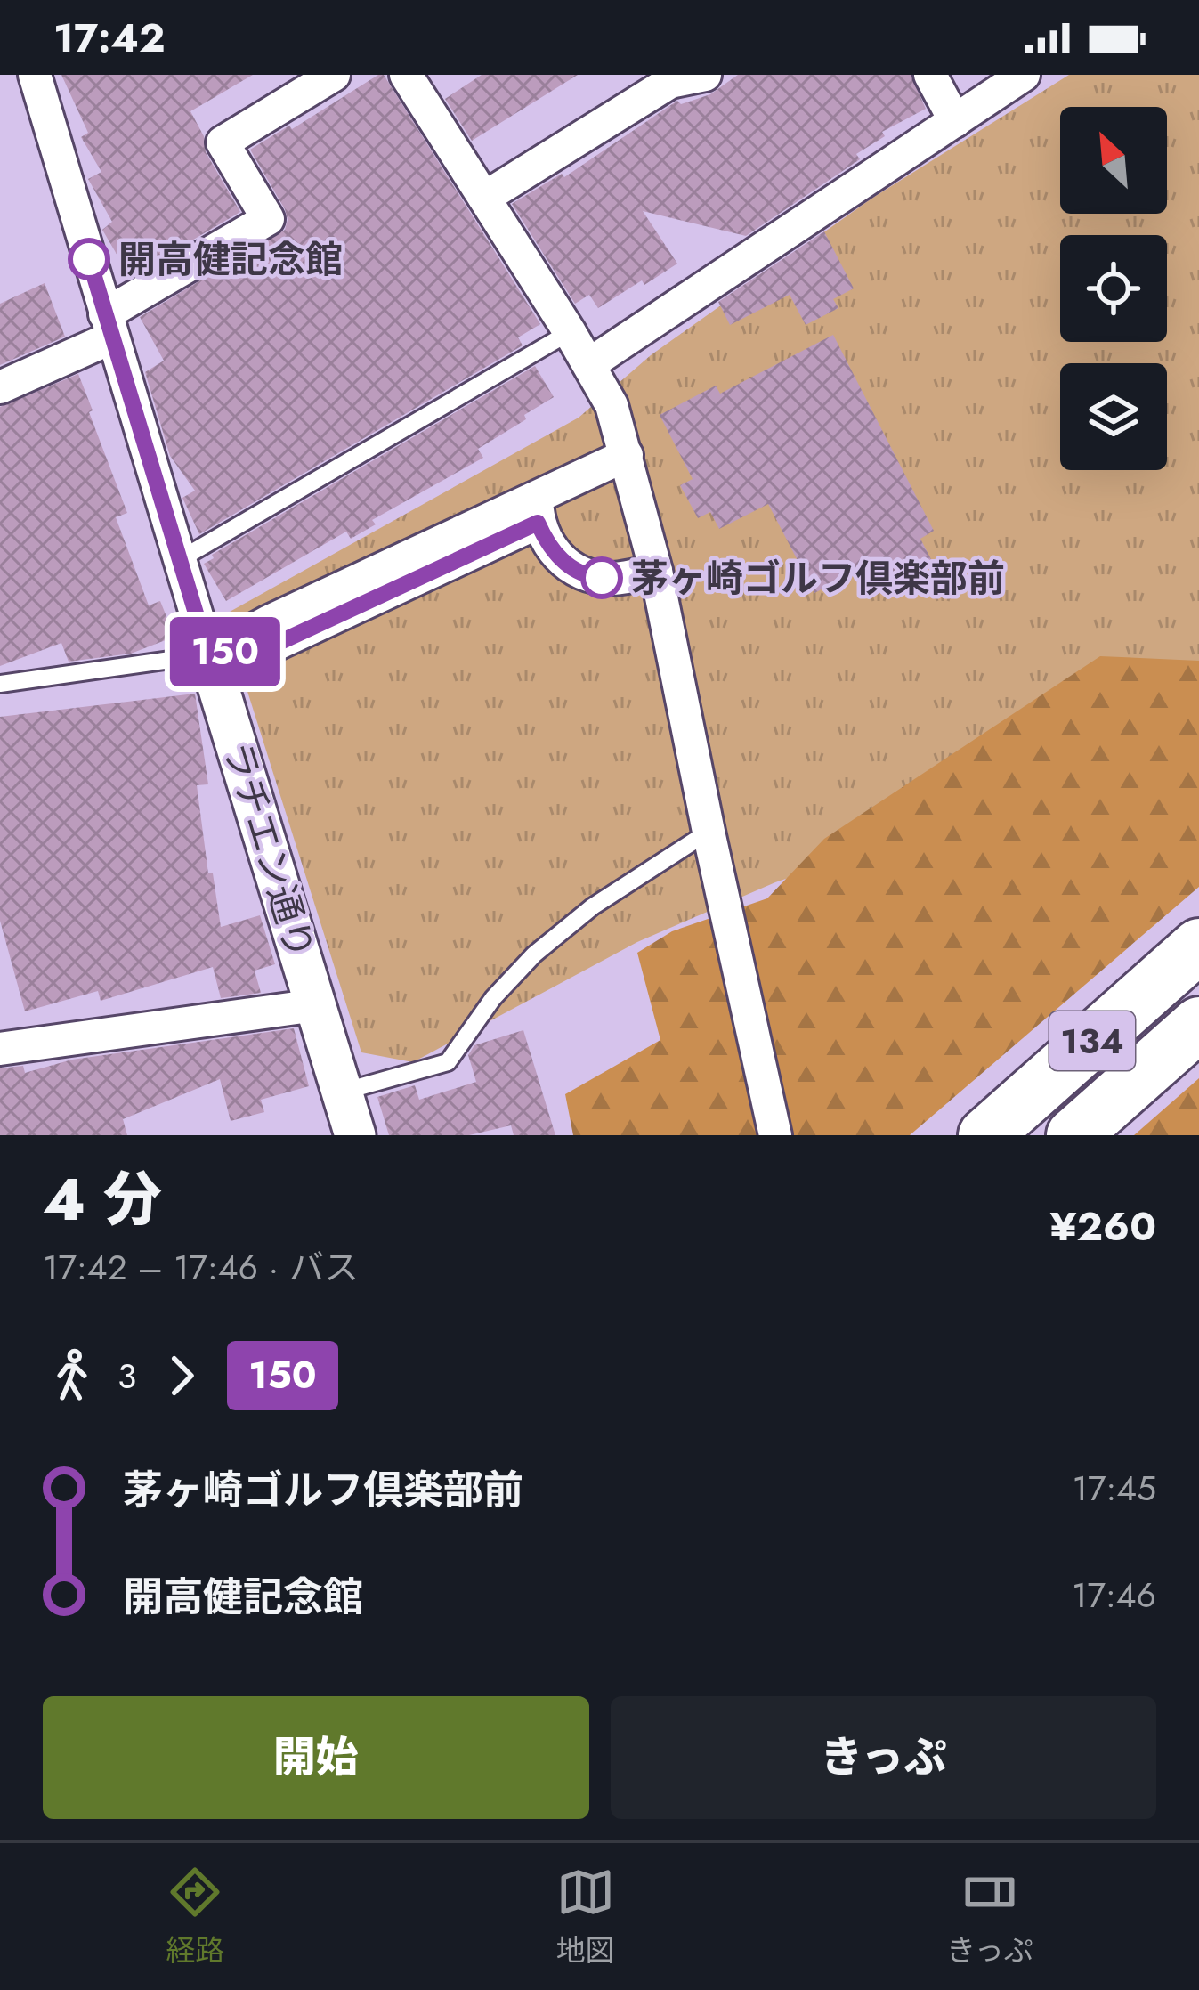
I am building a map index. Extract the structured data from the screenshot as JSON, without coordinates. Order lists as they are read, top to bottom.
{
  "streets": {
    "highway": ["134"],
    "street": ["ラチエン通り"]
  },
  "places": ["開高健記念館", "茅ヶ崎ゴルフ倶楽部前"],
  "lines": ["bus line 150"],
  "north": "top left",
  "page": {
    "status": "17:42",
    "on_map": "150",
    "heading": ["4 分", "17:42 – 17:46 · バス", "¥260"],
    "legs": ["3", "150"],
    "list": [
      {
        "name": "茅ヶ崎ゴルフ倶楽部前",
        "value": "17:45"
      },
      {
        "name": "開高健記念館",
        "value": "17:46"
      }
    ],
    "buttons": ["開始", "きっぷ"],
    "tabs": ["経路", "地図", "きっぷ"]
  }
}
